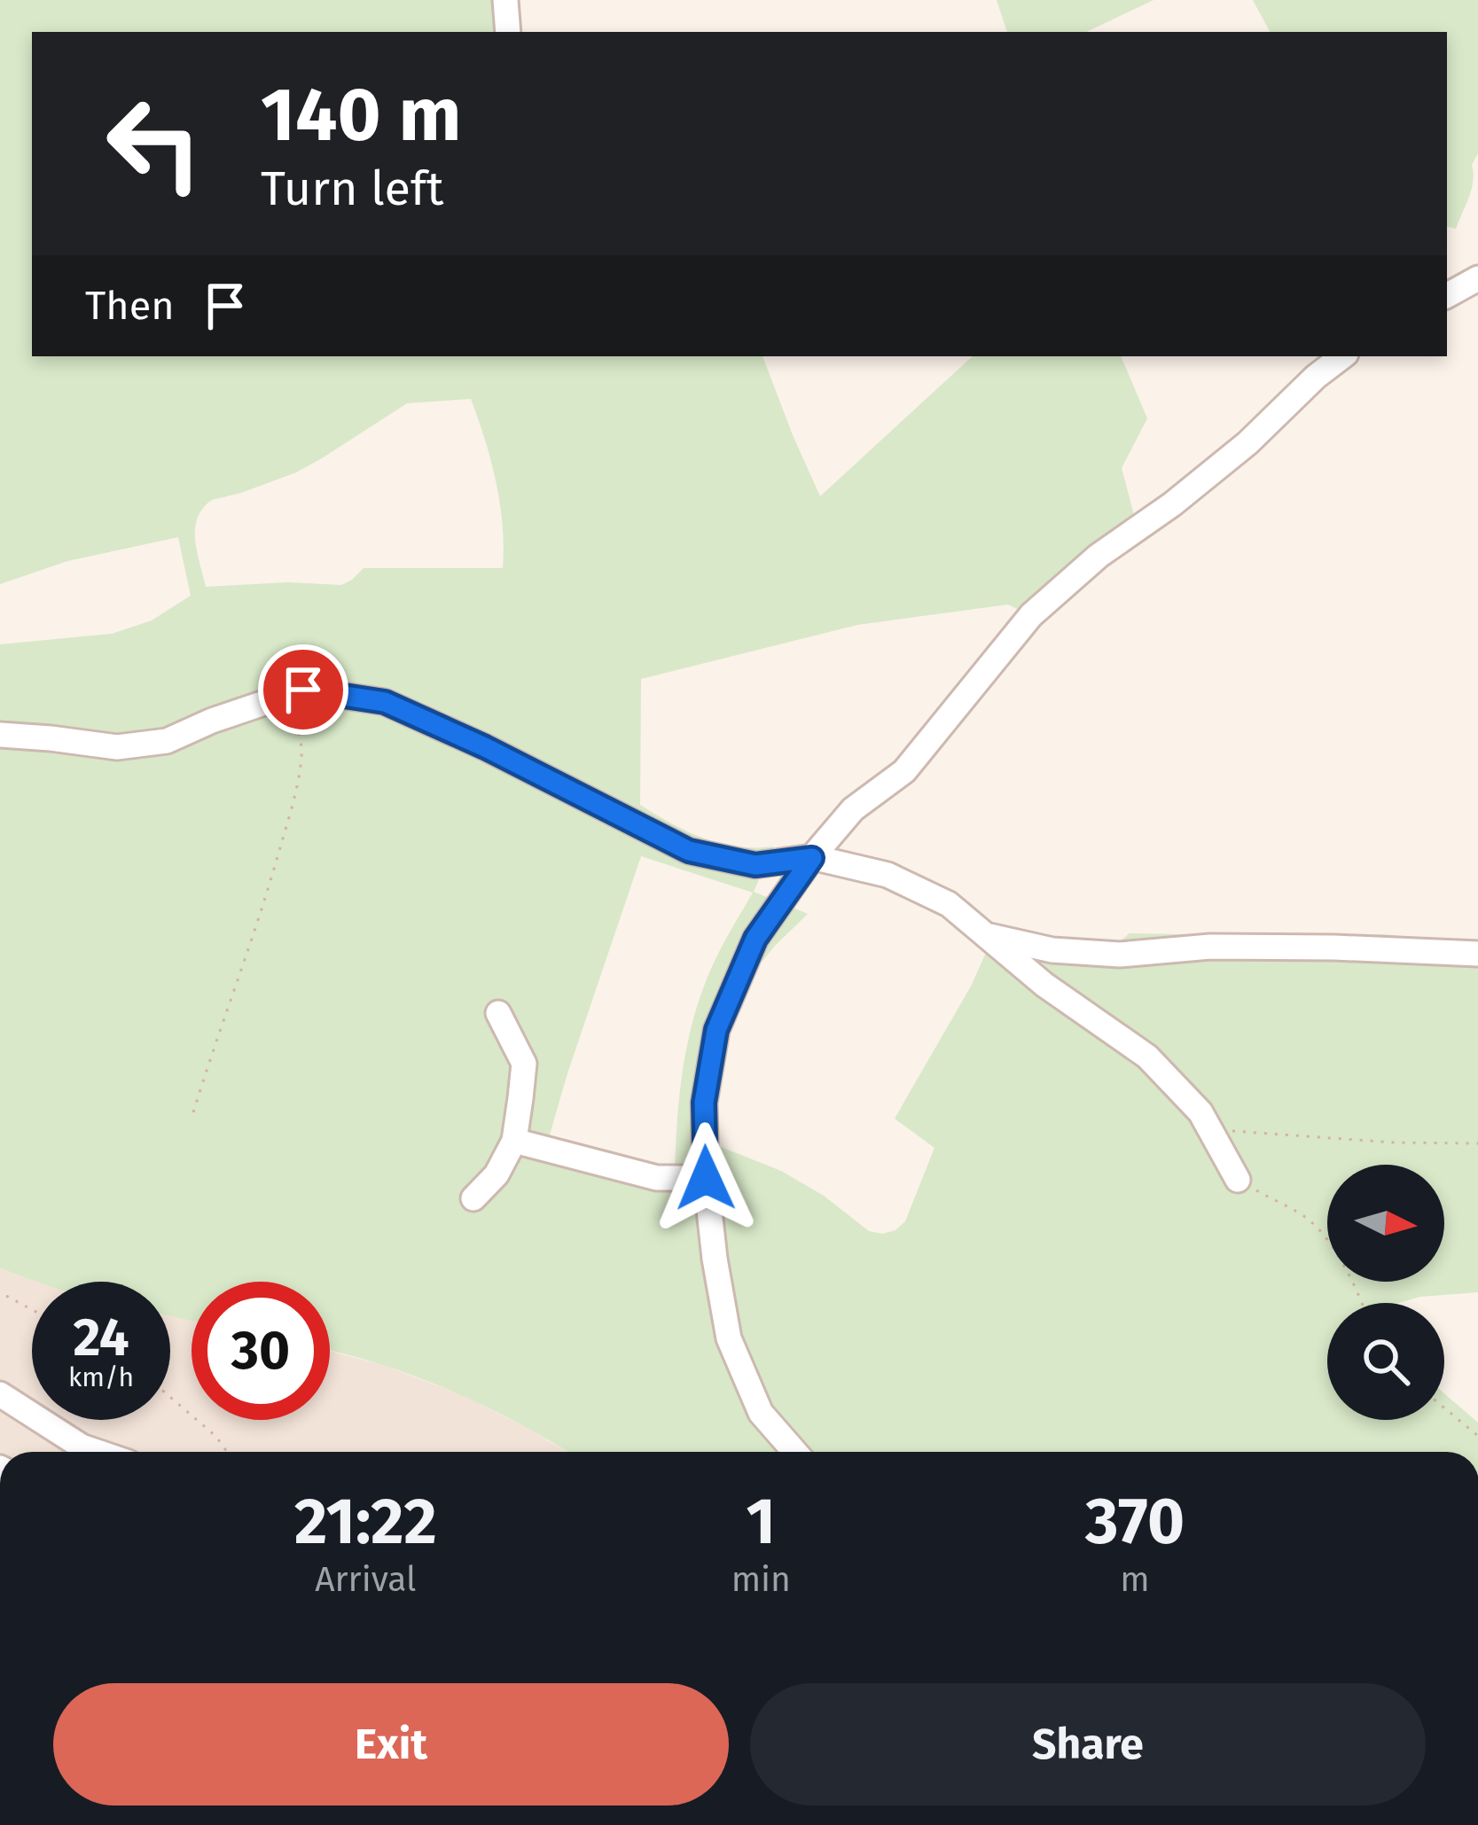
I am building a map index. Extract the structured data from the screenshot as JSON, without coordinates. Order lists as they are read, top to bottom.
{
  "north": "right",
  "page": {
    "turn": ["140 m", "Turn left"],
    "then": "Then",
    "speed": "24 km/h",
    "limit": "30",
    "eta": [
      "21:22",
      "Arrival",
      "1",
      "min",
      "370",
      "m"
    ],
    "buttons": ["Exit", "Share"]
  }
}
